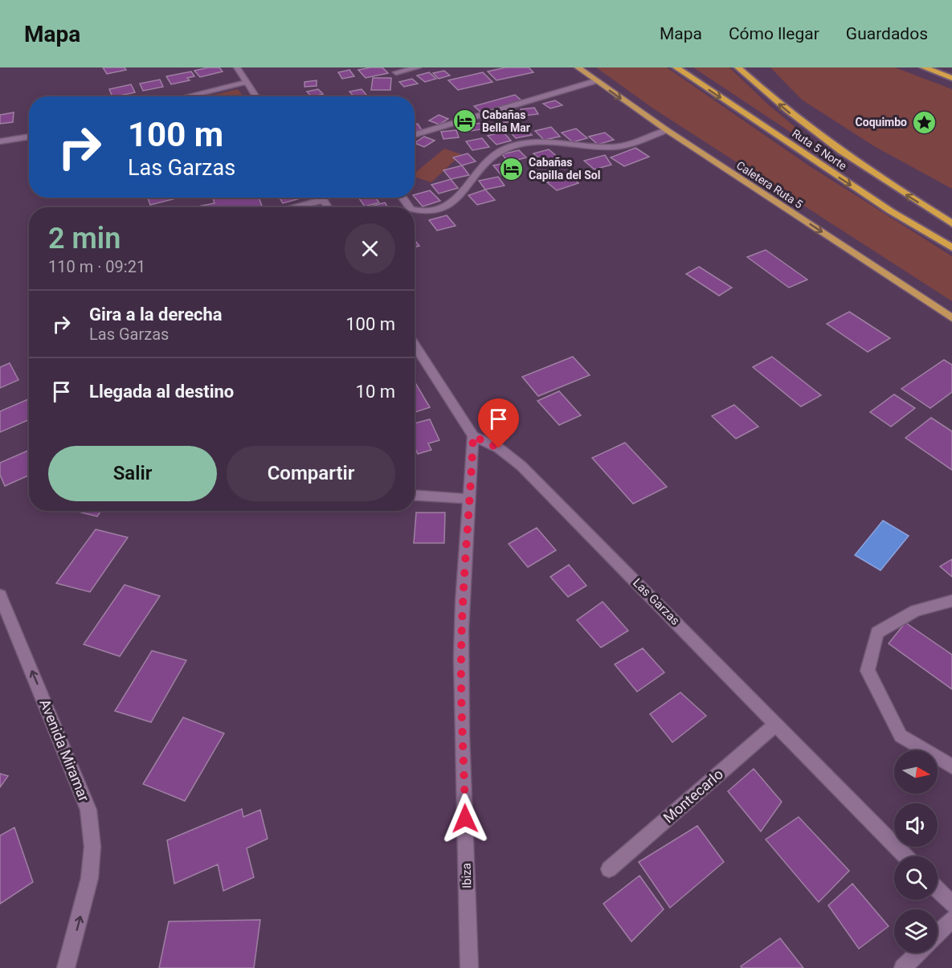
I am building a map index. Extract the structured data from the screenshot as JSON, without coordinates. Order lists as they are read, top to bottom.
{
  "streets": {
    "highway": ["Ruta 5 Norte"],
    "main road": ["Caletera Ruta 5"],
    "street": [
      "Las Garzas",
      "Avenida Miramar",
      "Montecarlo",
      "Ibiza"
    ]
  },
  "crossings": [
    ["Las Garzas", "Montecarlo"],
    ["Las Garzas", "Ibiza"]
  ],
  "one_way": ["Caletera Ruta 5", "Avenida Miramar"],
  "places": {
    "hotel": ["Cabañas Bella Mar", "Cabañas Capilla del Sol"],
    "place": ["Coquimbo"]
  },
  "north": "right",
  "page": {
    "header": "Mapa",
    "nav": ["Mapa", "Cómo llegar", "Guardados"],
    "turn": ["100 m", "Las Garzas"],
    "heading": ["2 min", "110 m · 09:21"],
    "list": [
      {
        "name": "Gira a la derecha",
        "note": "Las Garzas",
        "value": "100 m"
      },
      {
        "name": "Llegada al destino",
        "value": "10 m"
      }
    ],
    "buttons": ["Salir", "Compartir"]
  }
}
